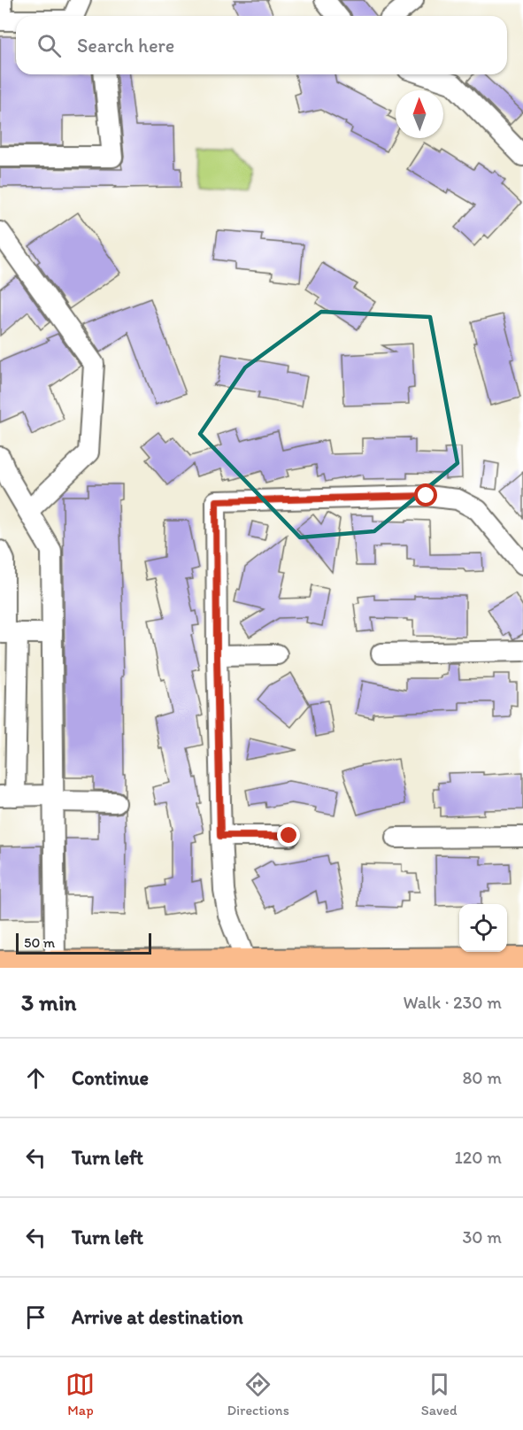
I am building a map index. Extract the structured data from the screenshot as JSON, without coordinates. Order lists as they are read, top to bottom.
{
  "scale_bar": "50 m",
  "north": "top",
  "page": {
    "search": "Search here",
    "scale": "50 m",
    "heading": ["3 min", "Walk · 230 m"],
    "list": [
      ["Continue", "80 m"],
      ["Turn left", "120 m"],
      ["Turn left", "30 m"],
      "Arrive at destination"
    ],
    "nav": ["Map", "Directions", "Saved"]
  }
}
